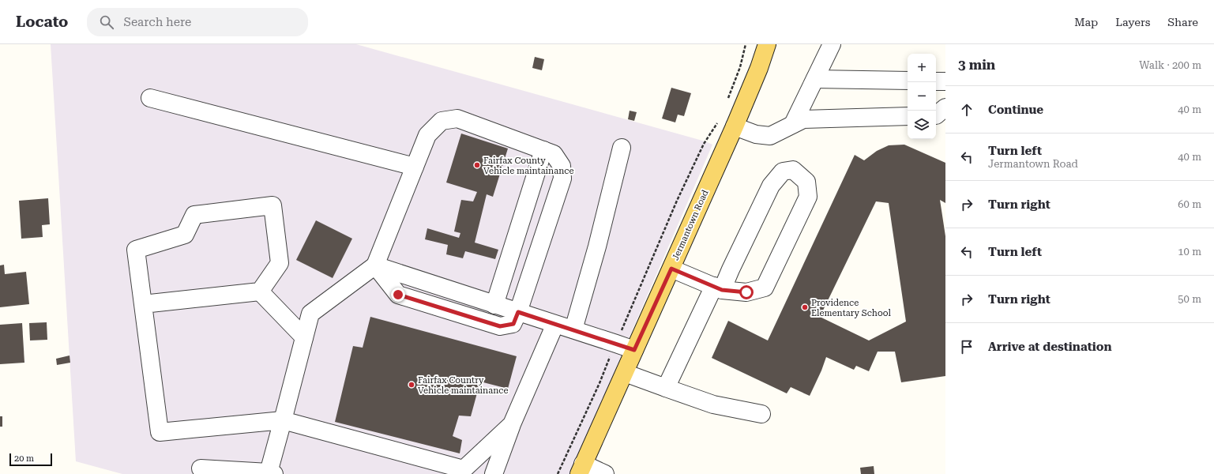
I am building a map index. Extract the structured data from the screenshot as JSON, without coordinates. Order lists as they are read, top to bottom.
{
  "streets": {
    "main road": ["Jermantown Road"]
  },
  "places": ["Fairfax County Vehicle maintainance", "Providence Elementary School", "Fairfax Country Vehicle maintainance"],
  "scale_bar": "20 m",
  "page": {
    "header": "Locato",
    "search": "Search here",
    "nav": ["Map", "Layers", "Share"],
    "heading": ["3 min", "Walk · 200 m"],
    "map_buttons": ["+", "−"],
    "list": [
      ["Continue", "40 m"],
      ["Turn left", "Jermantown Road", "40 m"],
      ["Turn right", "60 m"],
      ["Turn left", "10 m"],
      ["Turn right", "50 m"],
      "Arrive at destination"
    ],
    "scale": "20 m"
  }
}
